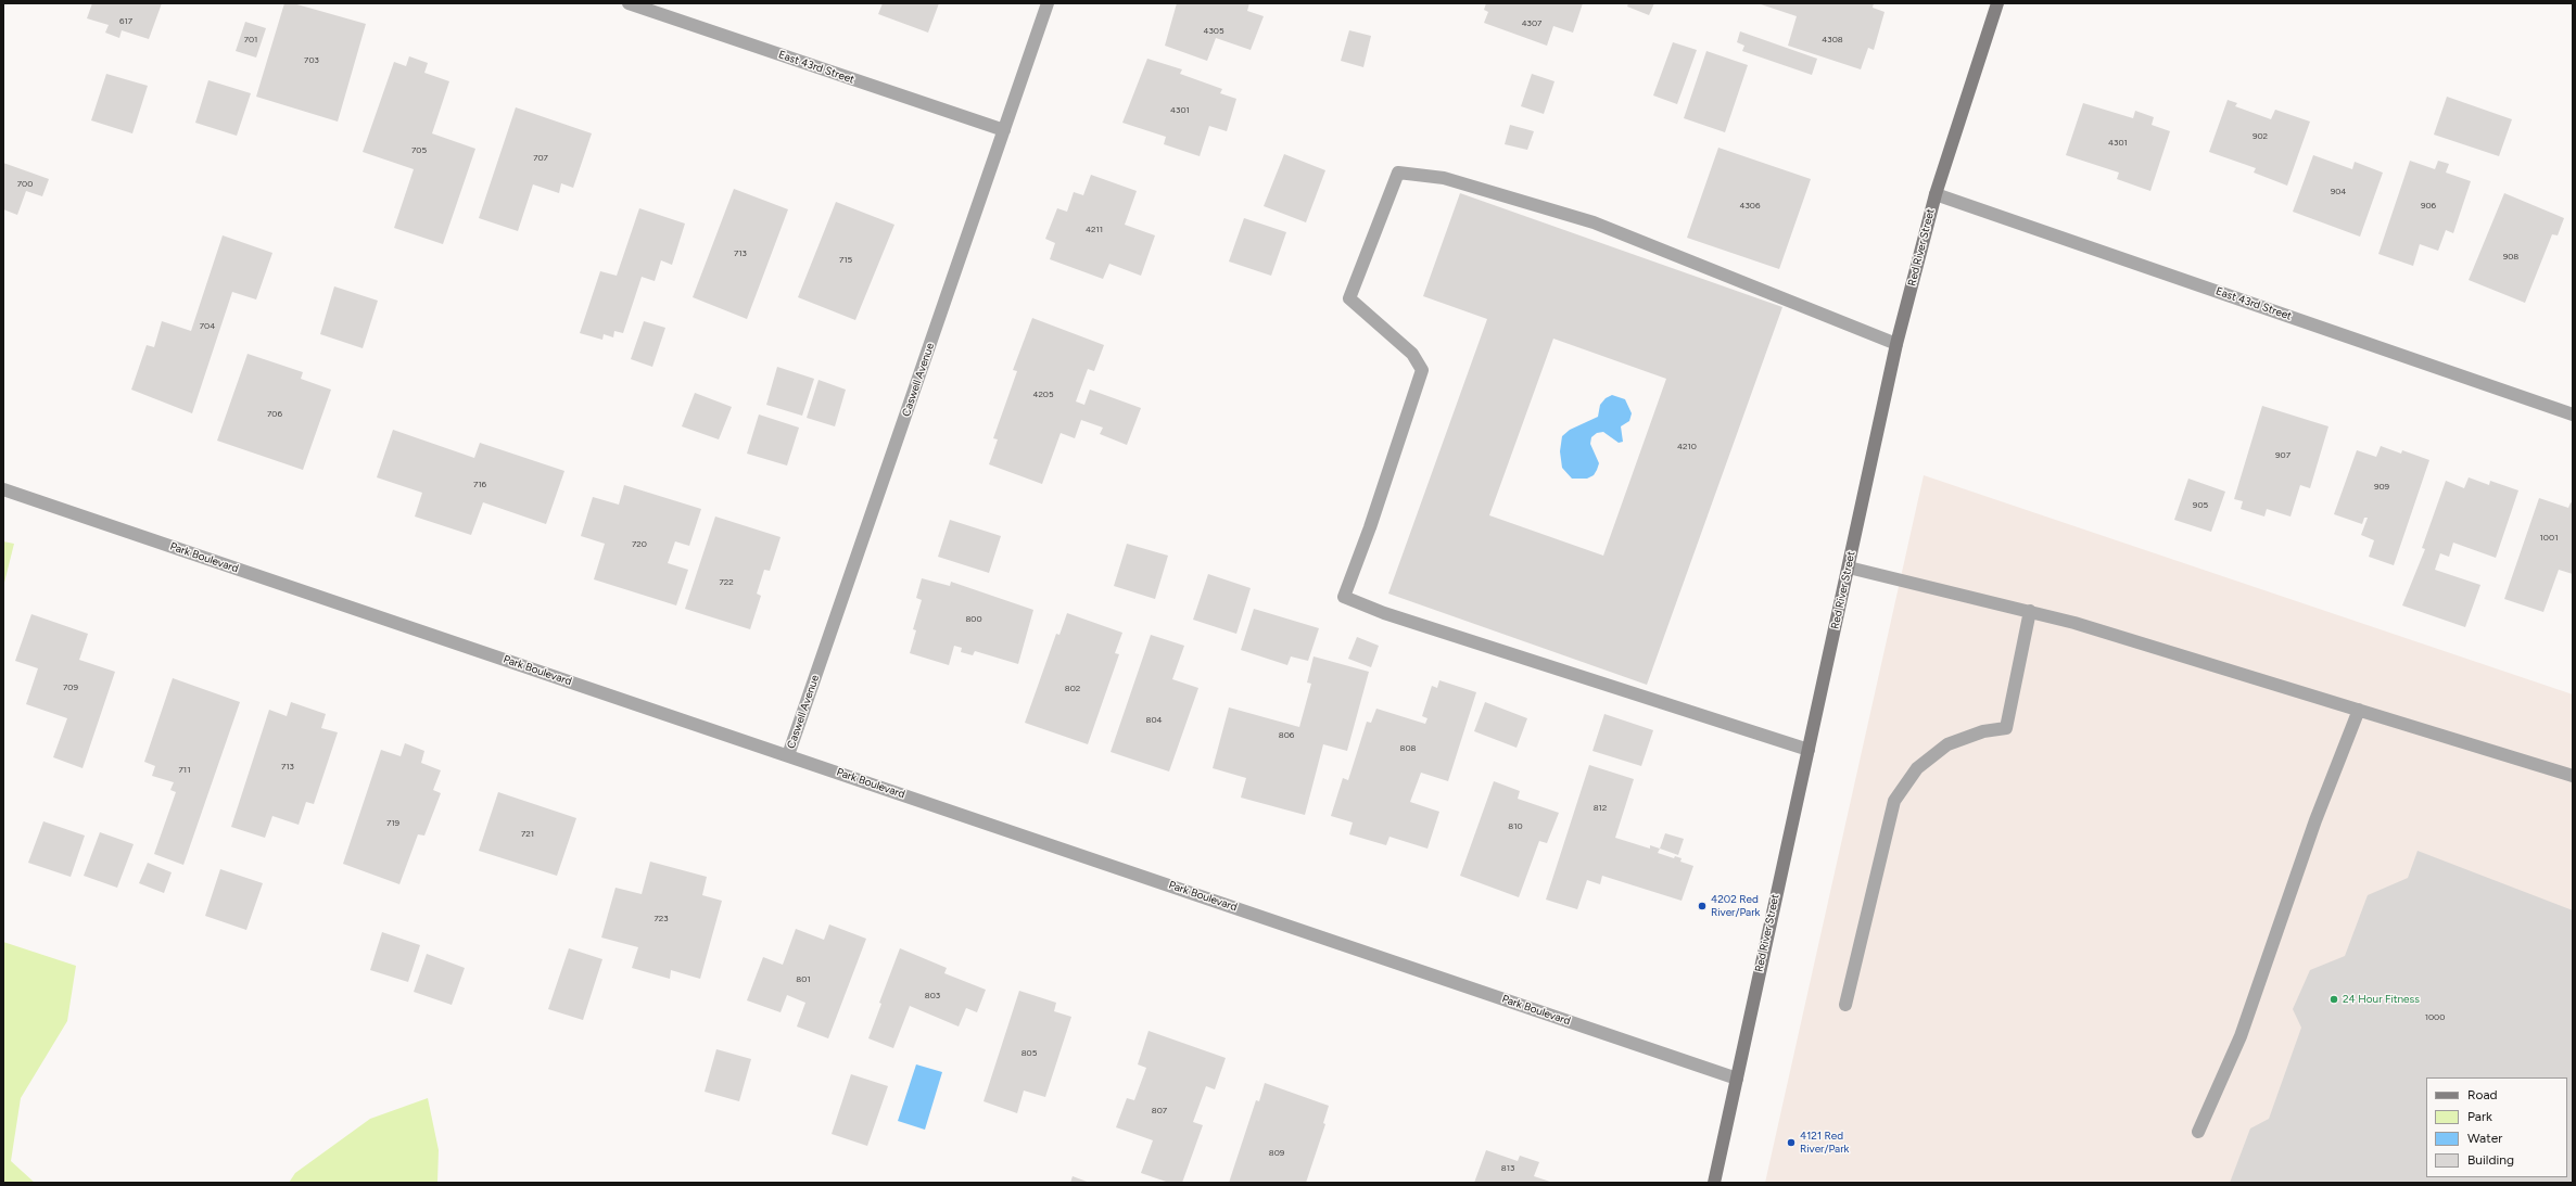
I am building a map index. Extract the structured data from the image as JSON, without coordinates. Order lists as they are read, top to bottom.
{
  "streets": {
    "main road": ["Red River Street"],
    "street": ["East 43rd Street", "Caswell Avenue", "Park Boulevard"]
  },
  "crossings": [
    ["East 43rd Street", "Red River Street"],
    ["East 43rd Street", "Caswell Avenue"],
    ["Red River Street", "Park Boulevard"],
    ["Caswell Avenue", "Park Boulevard"]
  ],
  "places": ["4202 Red River/Park", "24 Hour Fitness", "4121 Red River/Park"],
  "house_numbers": [
    "617",
    "4307",
    "4305",
    "701",
    "4308",
    "703",
    "4301",
    "902",
    "4301",
    "705",
    "707",
    "700",
    "904",
    "4306",
    "906",
    "4211",
    "713",
    "908",
    "715",
    "704",
    "4205",
    "706",
    "4210",
    "907",
    "716",
    "909",
    "905",
    "1001",
    "720",
    "722",
    "800",
    "709",
    "802",
    "804",
    "806",
    "808",
    "713",
    "711",
    "812",
    "719",
    "810",
    "721",
    "723",
    "801",
    "803",
    "1000",
    "805",
    "807",
    "809",
    "813"
  ],
  "legend": [
    "Road",
    "Park",
    "Water",
    "Building"
  ]
}
